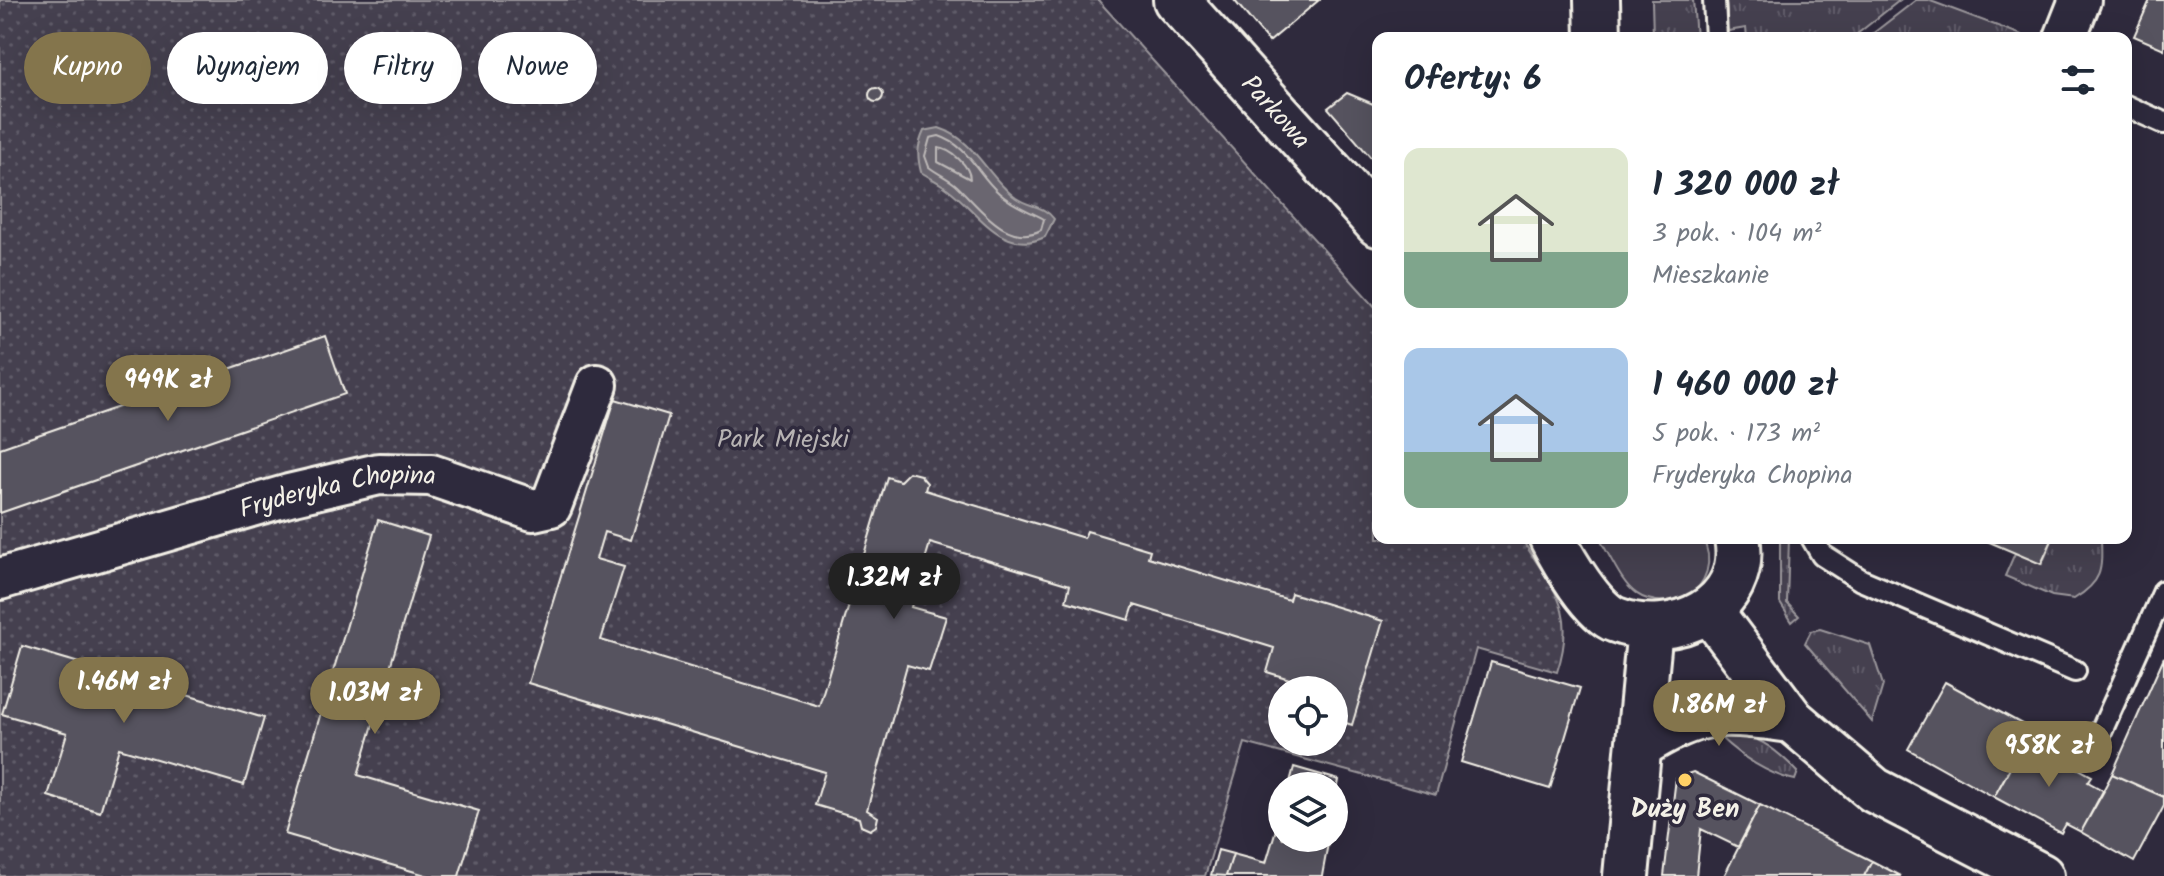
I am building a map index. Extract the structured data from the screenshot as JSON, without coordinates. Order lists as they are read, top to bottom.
{
  "streets": {
    "street": ["Parkowa", "Fryderyka Chopina"]
  },
  "parks": ["Park Miejski"],
  "places": ["Duży Ben"],
  "page": {
    "chip": [
      "Kupno",
      "Wynajem",
      "Filtry",
      "Nowe"
    ],
    "heading": "Oferty: 6",
    "list": [
      {
        "name": "1 320 000 zł",
        "note": "3 pok. · 104 m² · Mieszkanie"
      },
      {
        "name": "1 460 000 zł",
        "note": "5 pok. · 173 m² · Fryderyka Chopina"
      }
    ],
    "price": [
      "949K zł",
      "1.32M zł",
      "1.46M zł",
      "1.03M zł",
      "1.86M zł",
      "958K zł"
    ]
  }
}
